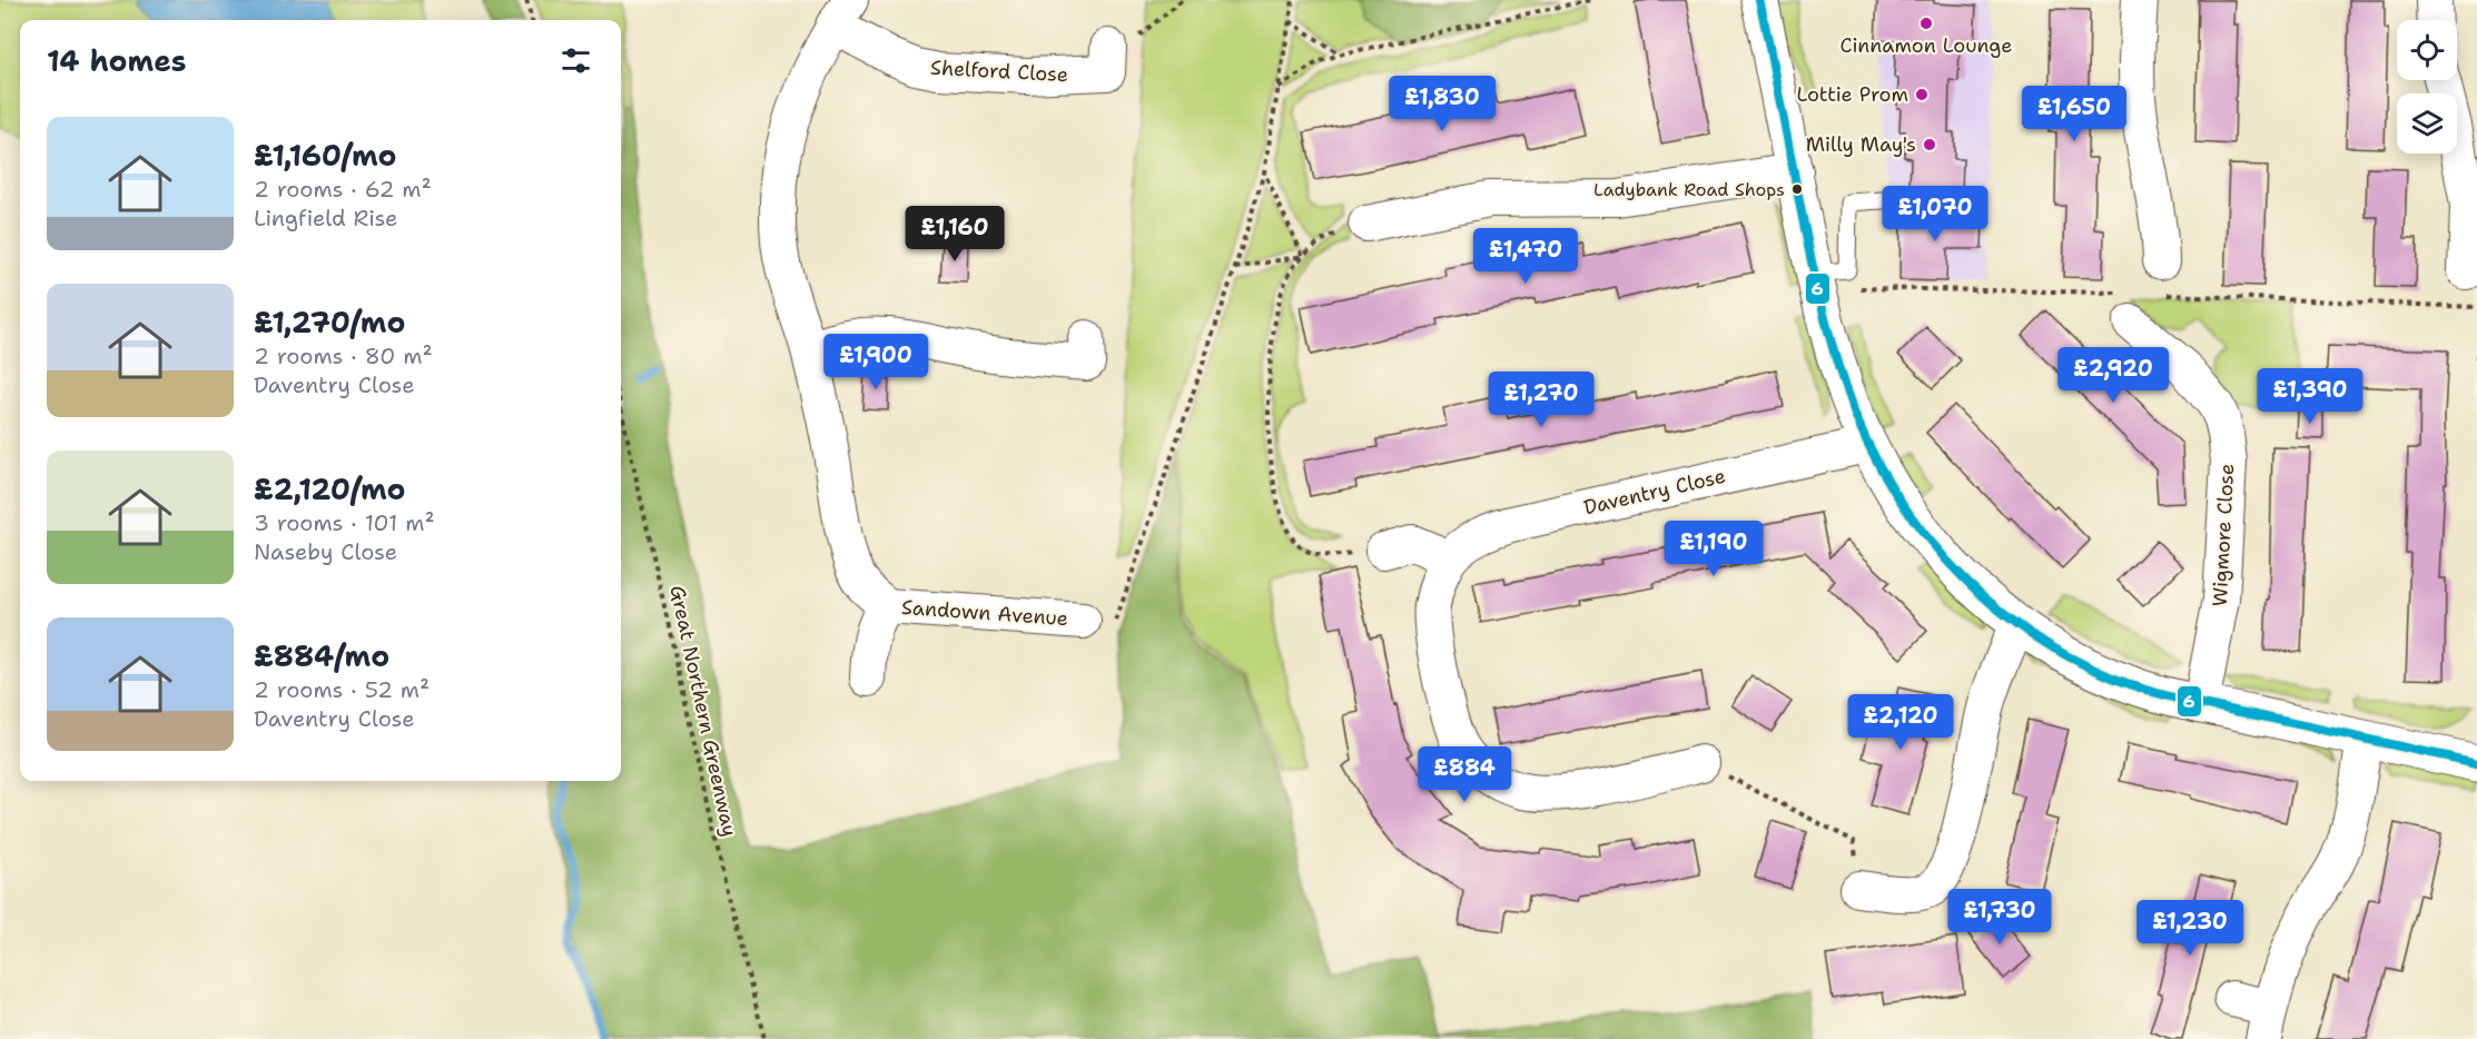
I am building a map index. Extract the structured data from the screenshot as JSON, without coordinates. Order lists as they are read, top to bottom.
{
  "streets": {
    "street": [
      "Shelford Close",
      "Daventry Close",
      "Wigmore Close",
      "Sandown Avenue"
    ],
    "path": ["Great Northern Greenway"]
  },
  "crossings": [
    ["Shelford Close", "Sandown Avenue"]
  ],
  "places": [
    "Cinnamon Lounge",
    "Lottie Prom",
    "Milly May's",
    "Ladybank Road Shops"
  ],
  "lines": ["transit line 6"],
  "page": {
    "heading": "14 homes",
    "price": [
      "£1,830",
      "£1,650",
      "£1,070",
      "£1,160",
      "£1,470",
      "£1,900",
      "£2,920",
      "£1,390",
      "£1,270",
      "£1,190",
      "£2,120",
      "£884",
      "£1,730",
      "£1,230"
    ],
    "list": [
      {
        "name": "£1,160/mo",
        "note": "2 rooms · 62 m² · Lingfield Rise"
      },
      {
        "name": "£1,270/mo",
        "note": "2 rooms · 80 m² · Daventry Close"
      },
      {
        "name": "£2,120/mo",
        "note": "3 rooms · 101 m² · Naseby Close"
      },
      {
        "name": "£884/mo",
        "note": "2 rooms · 52 m² · Daventry Close"
      }
    ]
  }
}
